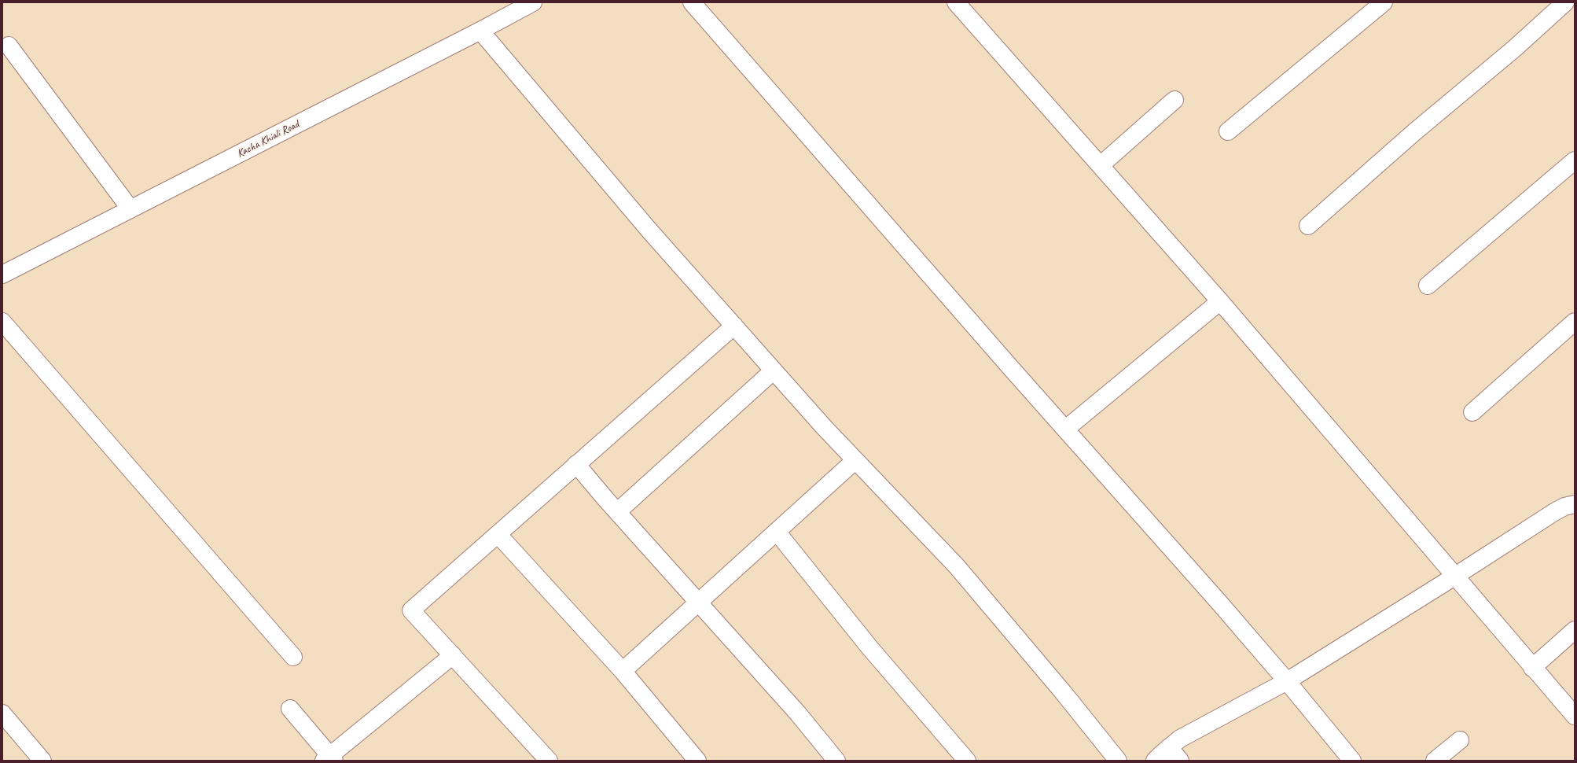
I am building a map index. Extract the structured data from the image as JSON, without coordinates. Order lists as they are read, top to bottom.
{
  "streets": {
    "street": ["Kacha Khiali Road"]
  }
}
